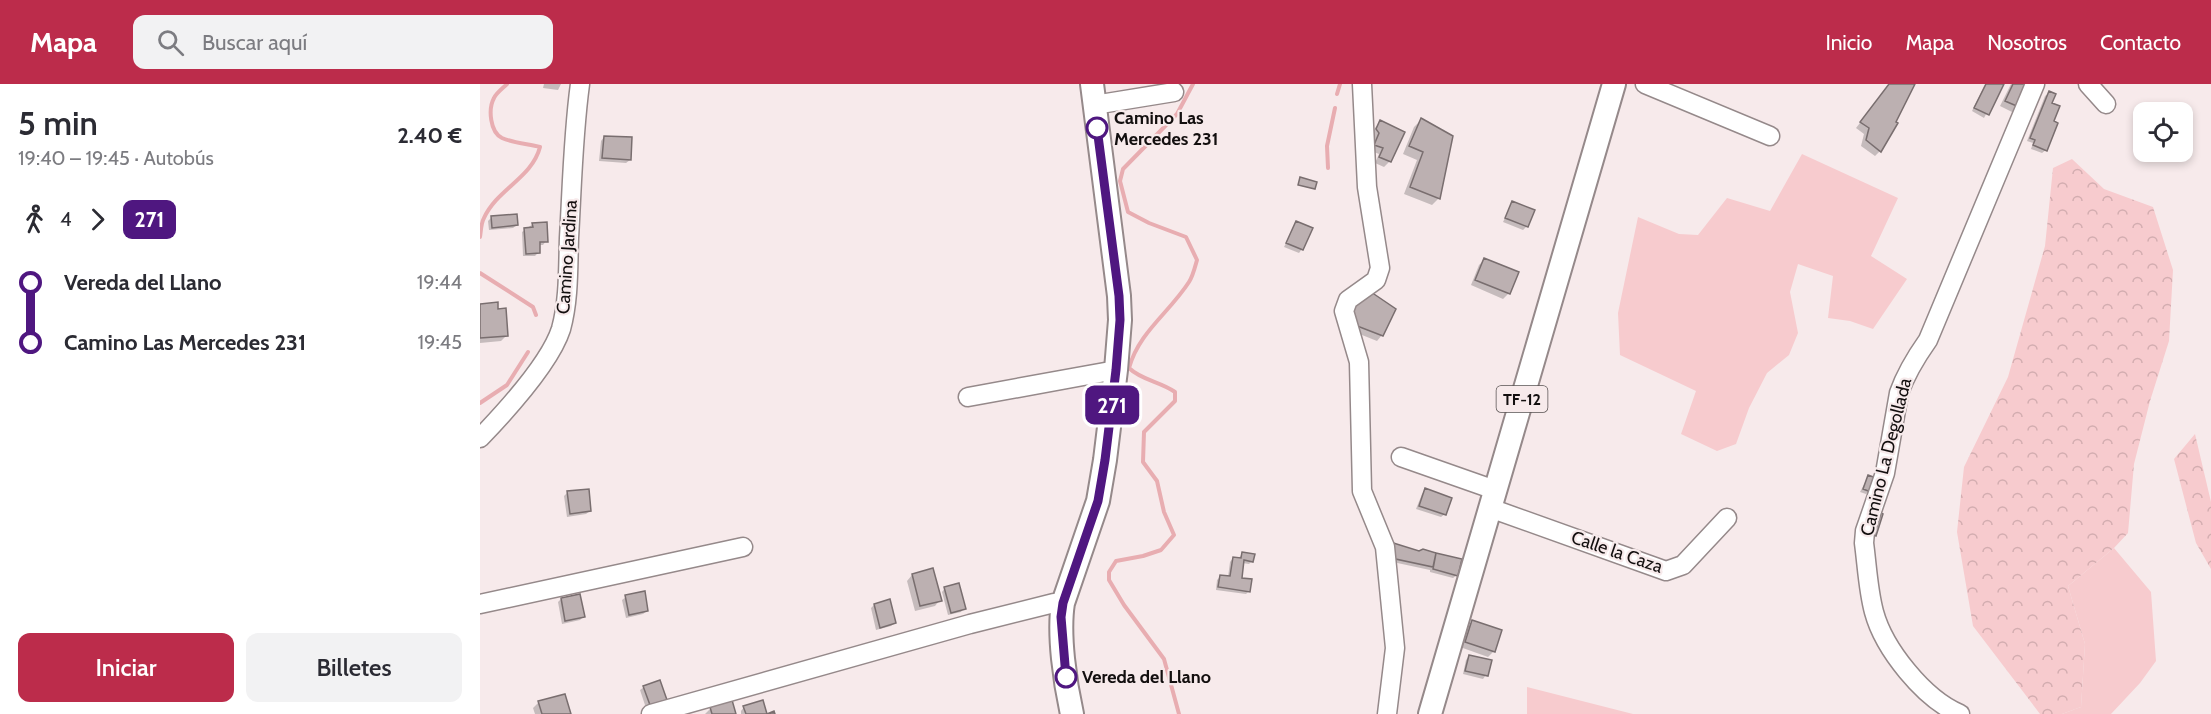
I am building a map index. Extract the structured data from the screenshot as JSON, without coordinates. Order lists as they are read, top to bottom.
{
  "streets": {
    "main road": ["TF-12"],
    "street": ["Camino Jardina", "Camino La Degollada", "Calle la Caza"]
  },
  "crossings": [
    ["TF-12", "Calle la Caza"]
  ],
  "places": ["Camino Las Mercedes 231", "Vereda del Llano"],
  "lines": ["bus line 271"],
  "page": {
    "header": "Mapa",
    "search": "Buscar aquí",
    "nav": [
      "Inicio",
      "Mapa",
      "Nosotros",
      "Contacto"
    ],
    "heading": ["5 min", "19:40 – 19:45 · Autobús", "2.40 €"],
    "on_map": "271",
    "legs": ["4", "271"],
    "list": [
      {
        "name": "Vereda del Llano",
        "value": "19:44"
      },
      {
        "name": "Camino Las Mercedes 231",
        "value": "19:45"
      }
    ],
    "buttons": ["Iniciar", "Billetes"]
  }
}
